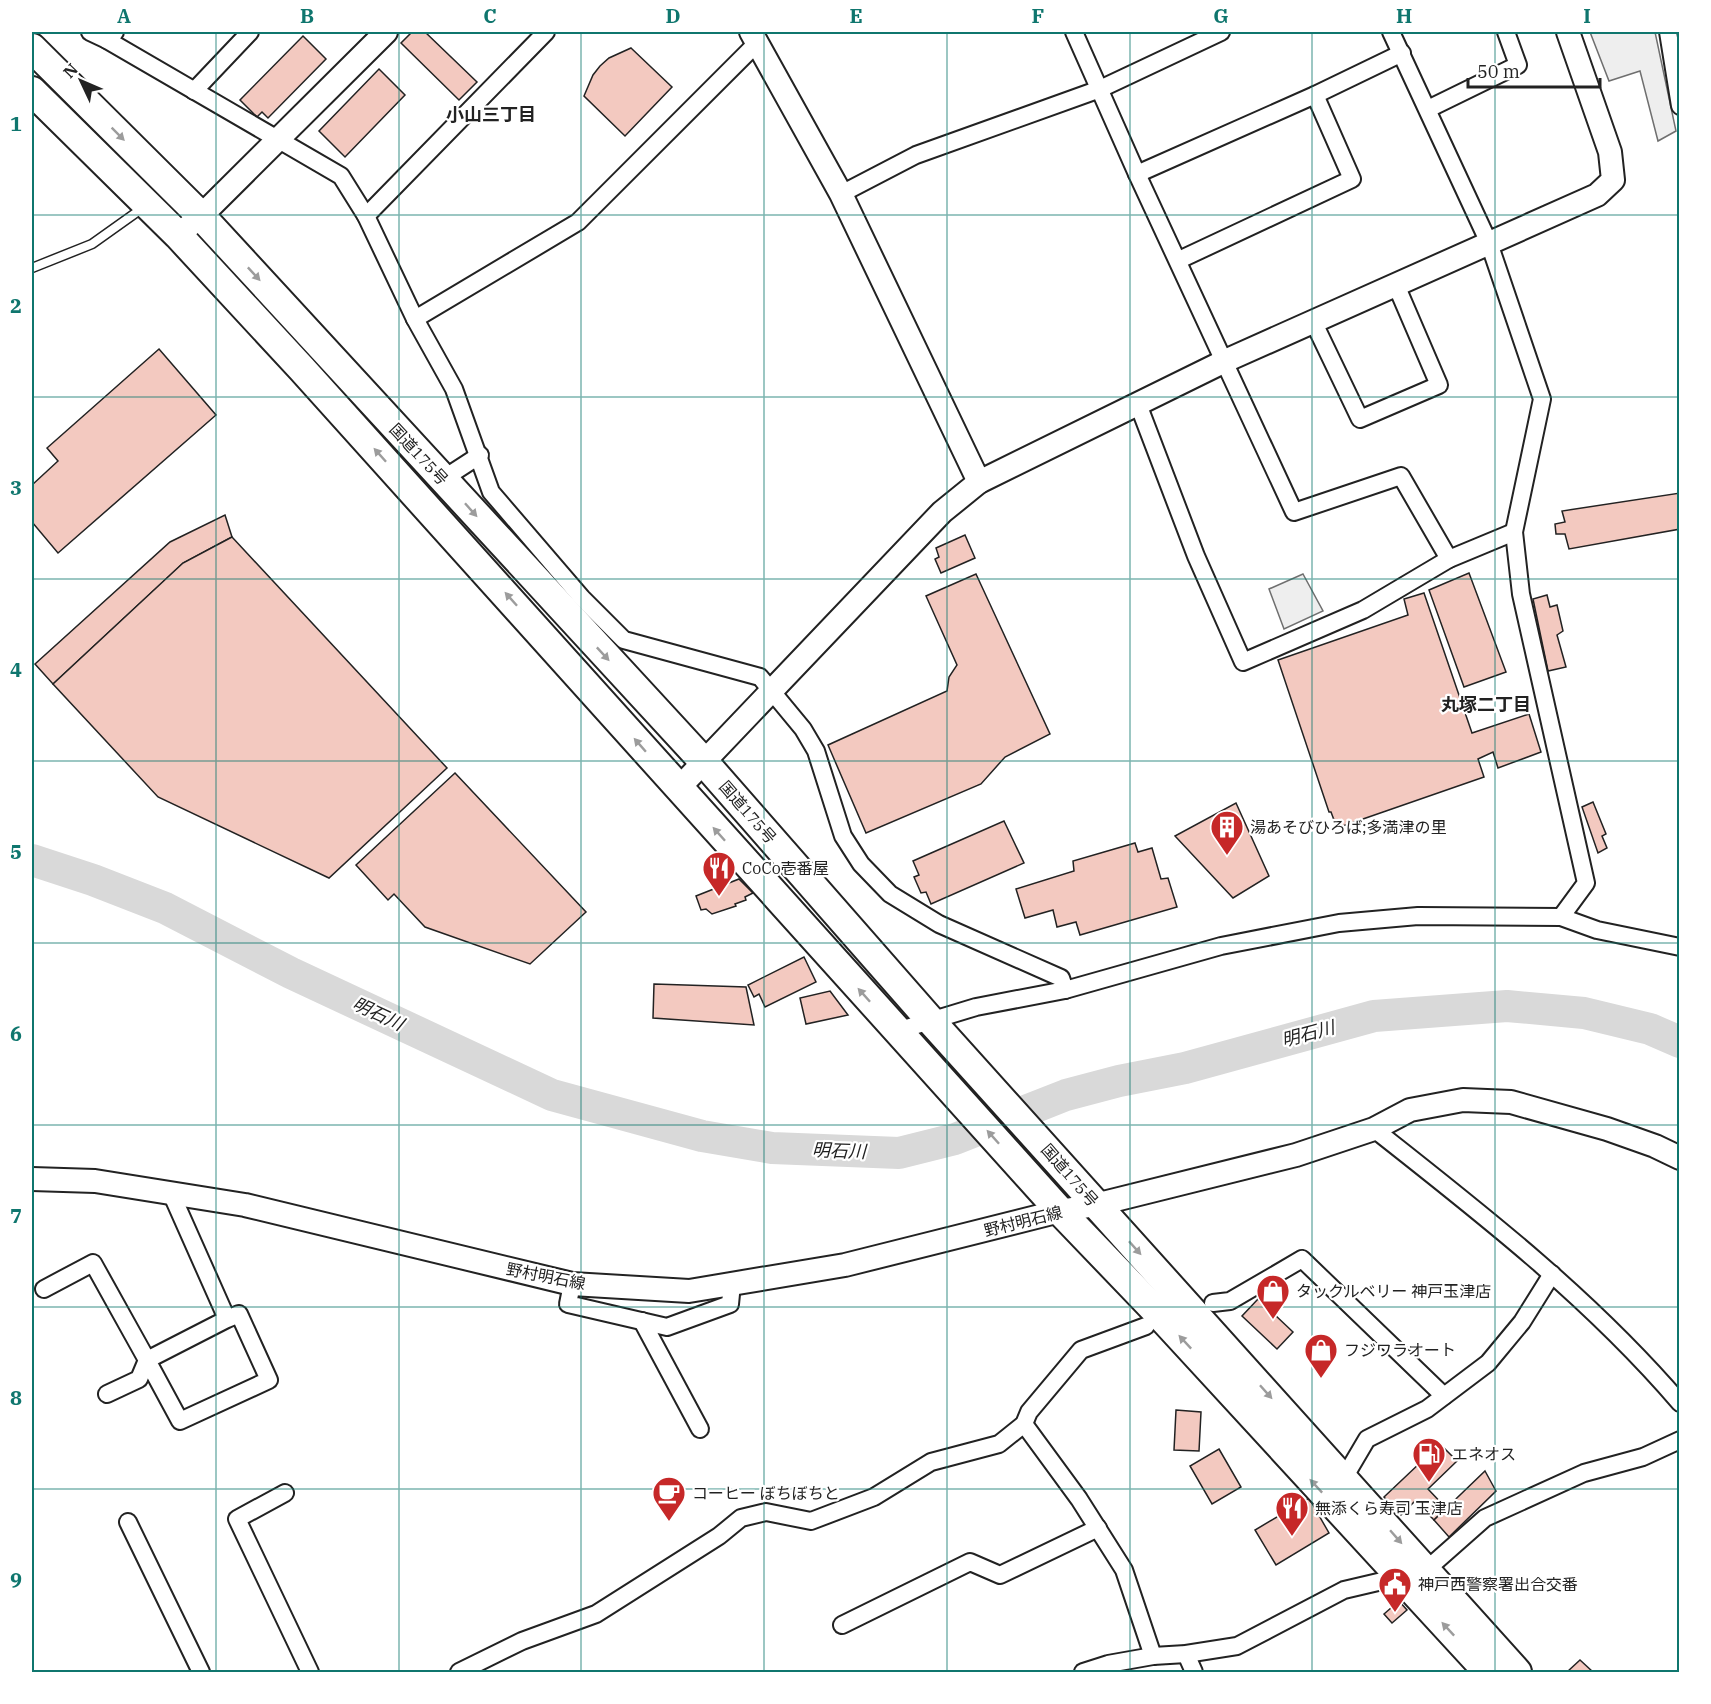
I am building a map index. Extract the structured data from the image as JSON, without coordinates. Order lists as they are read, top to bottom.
{
  "streets": {
    "highway": ["国道175号"],
    "street": ["野村明石線"]
  },
  "crossings": [
    ["国道175号", "野村明石線"]
  ],
  "districts": ["小山三丁目", "丸塚二丁目"],
  "water": ["明石川"],
  "places": {
    "building": ["湯あそびひろば;多満津の里"],
    "restaurant": ["CoCo壱番屋", "無添くら寿司 玉津店"],
    "shop": ["タックルベリー 神戸玉津店", "フジワラオート"],
    "fuel station": ["エネオス"],
    "cafe": ["コーヒー ぼちぼちと"],
    "public building": ["神戸西警察署出合交番"]
  },
  "scale_bar": "50 m",
  "north": "top left",
  "grid": {
    "columns": [
      "A",
      "B",
      "C",
      "D",
      "E",
      "F",
      "G",
      "H",
      "I"
    ],
    "rows": [
      "1",
      "2",
      "3",
      "4",
      "5",
      "6",
      "7",
      "8",
      "9"
    ]
  }
}
